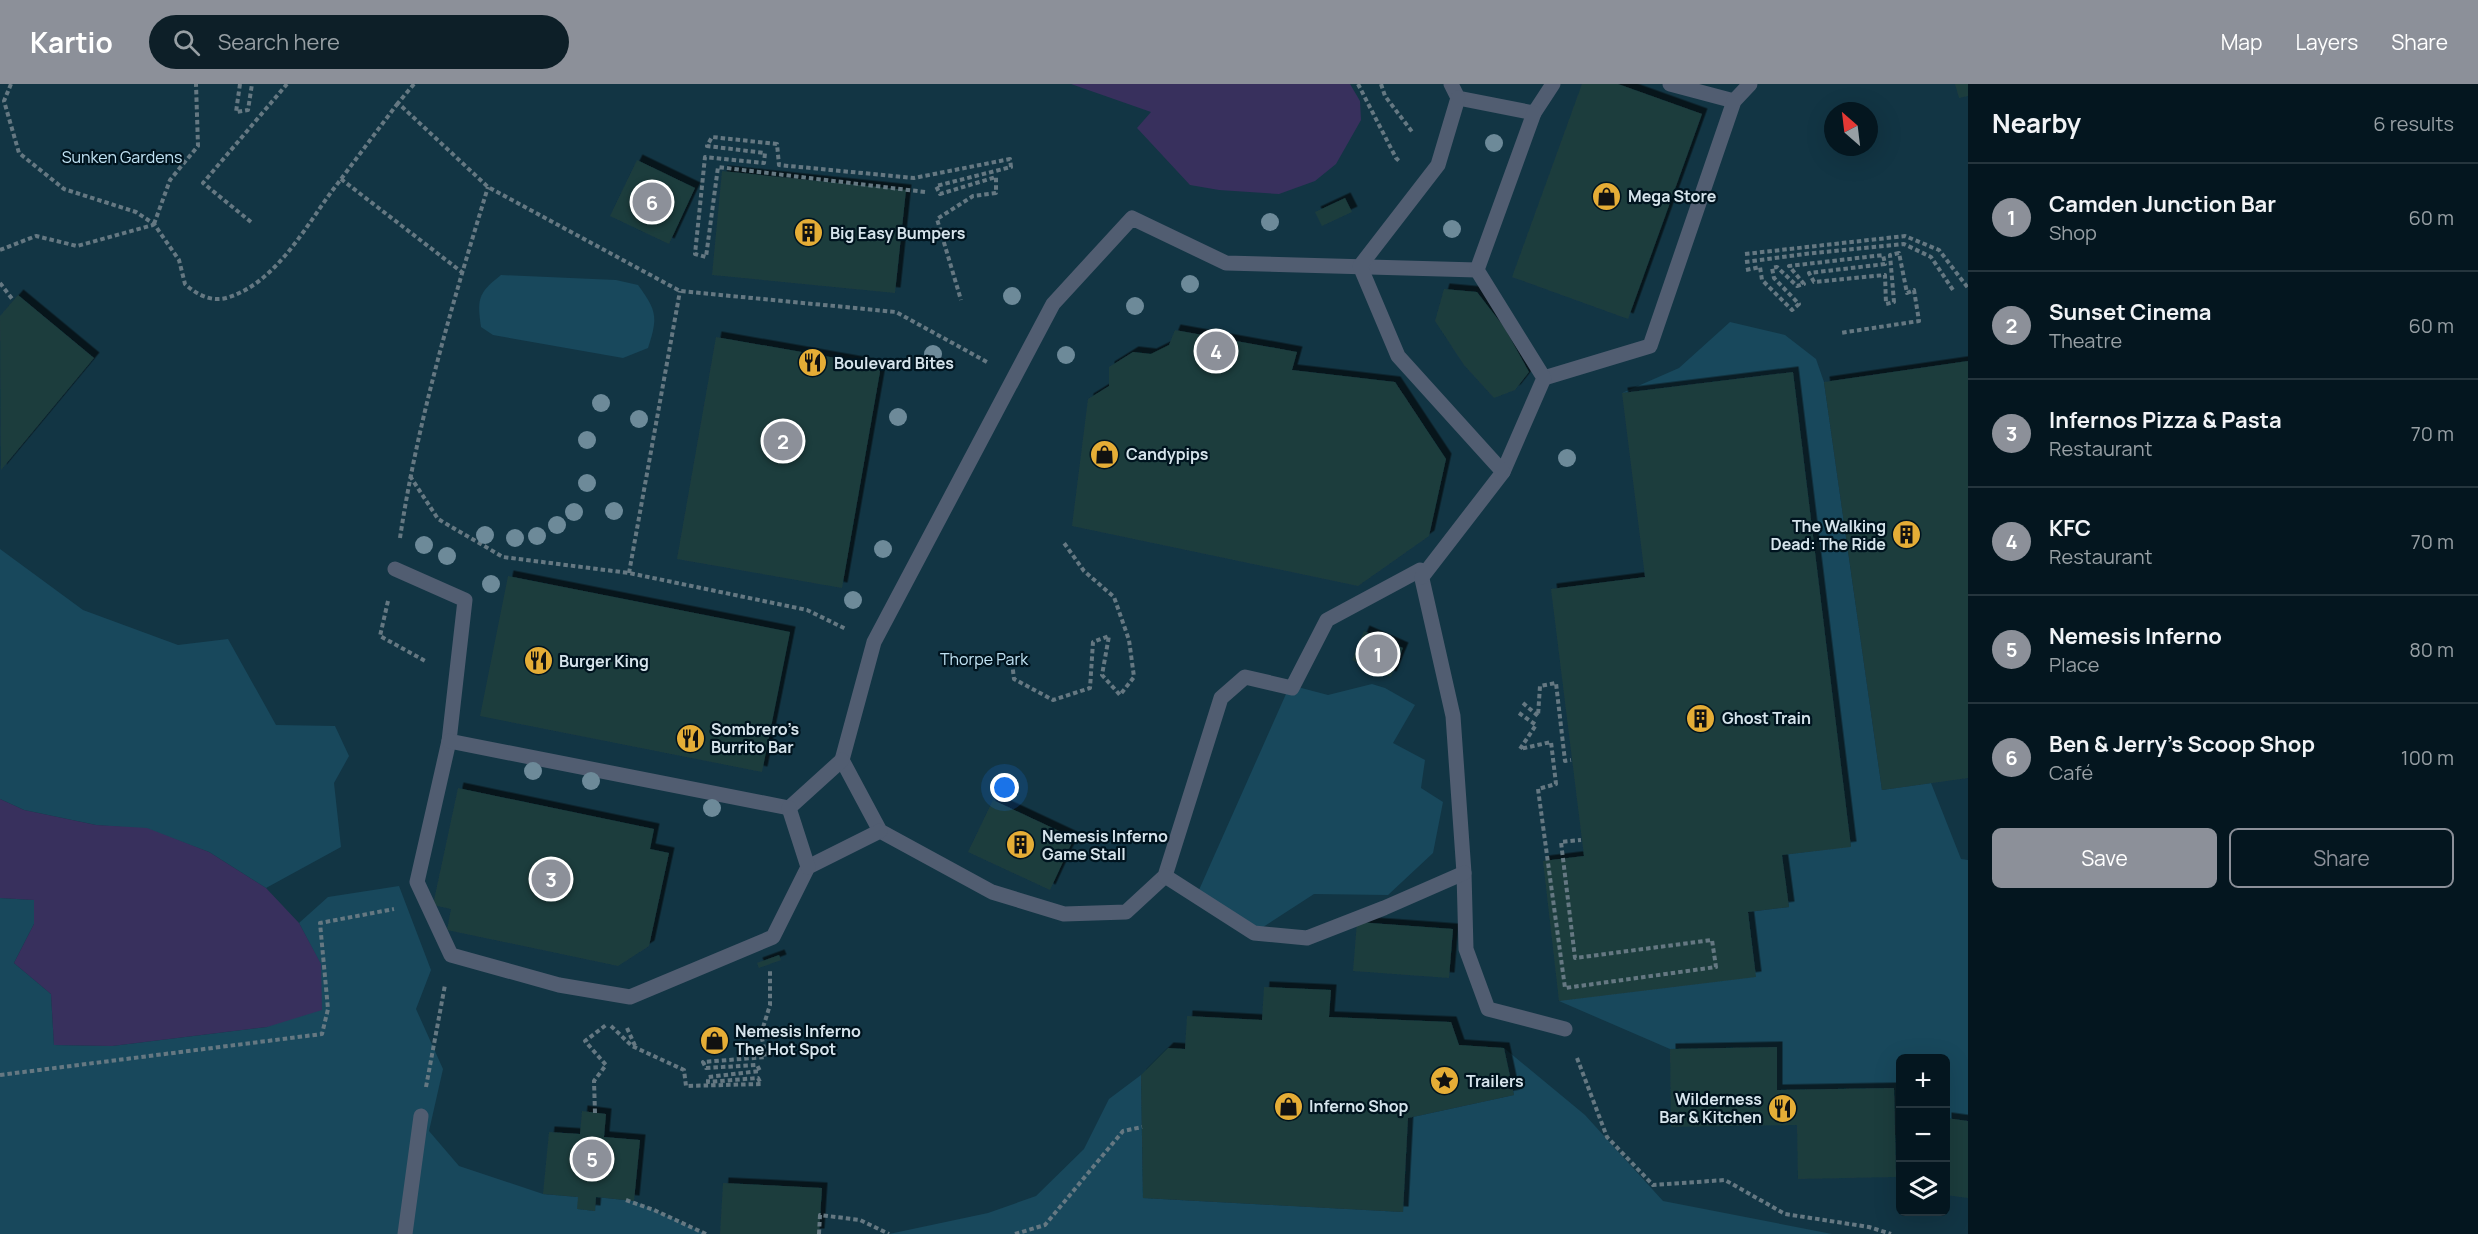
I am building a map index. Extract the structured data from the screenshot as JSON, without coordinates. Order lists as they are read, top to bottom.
{
  "parks": ["Sunken Gardens", "Thorpe Park"],
  "places": {
    "shop": [
      "Mega Store",
      "Candypips",
      "Nemesis Inferno The Hot Spot",
      "Inferno Shop"
    ],
    "building": [
      "Big Easy Bumpers",
      "The Walking Dead: The Ride",
      "Ghost Train",
      "Nemesis Inferno Game Stall"
    ],
    "restaurant": [
      "Boulevard Bites",
      "Burger King",
      "Sombrero’s Burrito Bar",
      "Wilderness Bar & Kitchen"
    ],
    "place": ["Trailers"]
  },
  "north": "top left",
  "page": {
    "header": "Kartio",
    "search": "Search here",
    "nav": ["Map", "Layers", "Share"],
    "heading": ["Nearby", "6 results"],
    "list": [
      {
        "mark": "1",
        "name": "Camden Junction Bar",
        "note": "Shop",
        "value": "60 m"
      },
      {
        "mark": "2",
        "name": "Sunset Cinema",
        "note": "Theatre",
        "value": "60 m"
      },
      {
        "mark": "3",
        "name": "Infernos Pizza & Pasta",
        "note": "Restaurant",
        "value": "70 m"
      },
      {
        "mark": "4",
        "name": "KFC",
        "note": "Restaurant",
        "value": "70 m"
      },
      {
        "mark": "5",
        "name": "Nemesis Inferno",
        "note": "Place",
        "value": "80 m"
      },
      {
        "mark": "6",
        "name": "Ben & Jerry's Scoop Shop",
        "note": "Café",
        "value": "100 m"
      }
    ],
    "pins": [
      "6",
      "4",
      "2",
      "1",
      "3",
      "5"
    ],
    "buttons": ["Save", "Share"],
    "map_buttons": ["+", "−"]
  }
}
